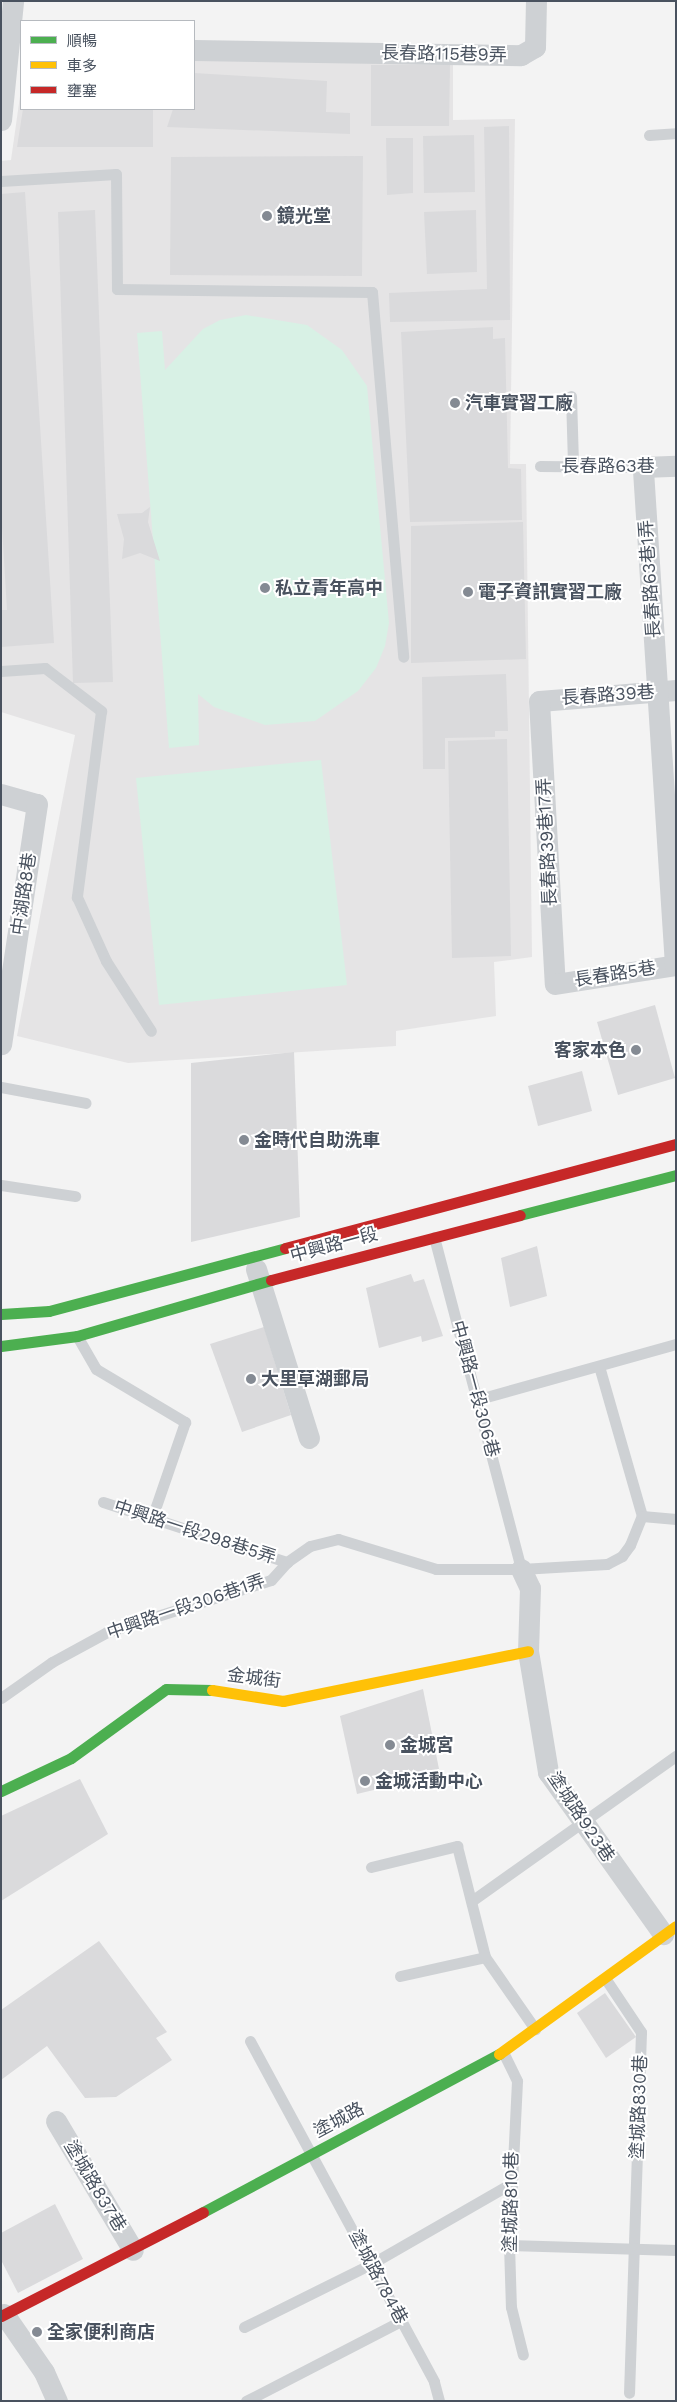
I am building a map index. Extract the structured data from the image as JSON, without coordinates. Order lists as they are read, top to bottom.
{
  "streets": {
    "main road": ["中興路一段", "金城街", "塗城路"],
    "street": [
      "長春路115巷9弄",
      "長春路63巷",
      "長春路63巷1弄",
      "長春路39巷",
      "長春路39巷17弄",
      "中湖路8巷",
      "長春路5巷",
      "塗城路923巷",
      "塗城路837巷"
    ],
    "lane": [
      "中興路一段306巷",
      "中興路一段298巷5弄",
      "中興路一段306巷1弄",
      "塗城路830巷",
      "塗城路810巷",
      "塗城路784巷"
    ]
  },
  "crossings": [
    ["長春路63巷", "長春路63巷1弄"],
    ["長春路63巷1弄", "長春路39巷"],
    ["長春路63巷1弄", "長春路5巷"],
    ["長春路39巷", "長春路39巷17弄"],
    ["長春路39巷17弄", "長春路5巷"],
    ["中興路一段", "中興路一段306巷"],
    ["中興路一段306巷", "中興路一段306巷1弄"],
    ["中興路一段306巷", "塗城路923巷"],
    ["中興路一段298巷5弄", "中興路一段306巷1弄"],
    ["中興路一段306巷1弄", "塗城路923巷"],
    ["金城街", "塗城路923巷"],
    ["塗城路923巷", "塗城路"],
    ["塗城路830巷", "塗城路"],
    ["塗城路", "塗城路837巷"],
    ["塗城路", "塗城路810巷"],
    ["塗城路", "塗城路784巷"]
  ],
  "places": [
    "鏡光堂",
    "汽車實習工廠",
    "私立青年高中",
    "電子資訊實習工廠",
    "客家本色",
    "金時代自助洗車",
    "大里草湖郵局",
    "金城宮",
    "金城活動中心",
    "全家便利商店"
  ],
  "legend": ["順暢", "車多", "壅塞"]
}
